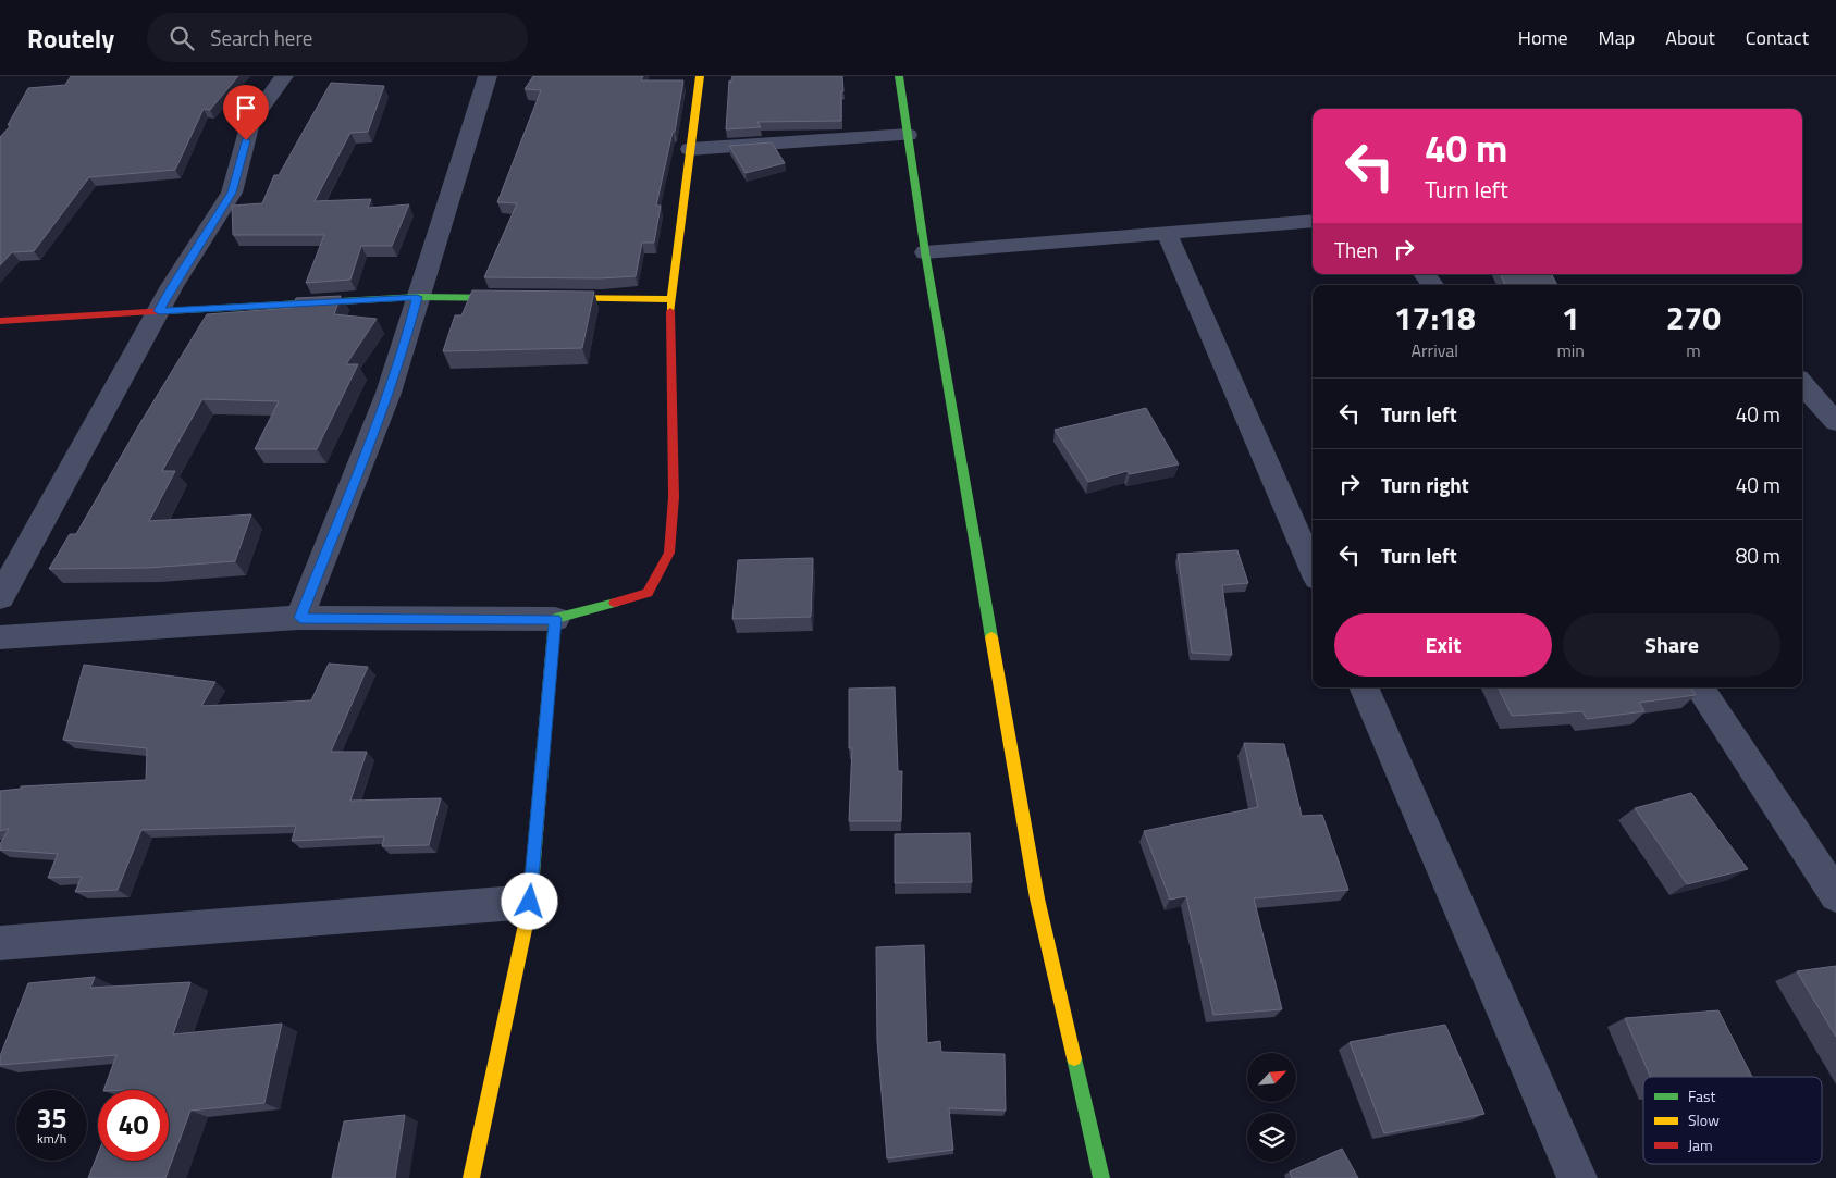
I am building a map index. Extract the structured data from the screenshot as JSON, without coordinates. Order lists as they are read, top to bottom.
{
  "legend": ["Fast", "Slow", "Jam"],
  "north": "top right",
  "page": {
    "header": "Routely",
    "search": "Search here",
    "nav": [
      "Home",
      "Map",
      "About",
      "Contact"
    ],
    "turn": ["40 m", "Turn left"],
    "then": "Then",
    "eta": [
      "17:18",
      "Arrival",
      "1",
      "min",
      "270",
      "m"
    ],
    "list": [
      {
        "name": "Turn left",
        "value": "40 m"
      },
      {
        "name": "Turn right",
        "value": "40 m"
      },
      {
        "name": "Turn left",
        "value": "80 m"
      }
    ],
    "buttons": ["Exit", "Share"],
    "speed": "35 km/h",
    "limit": "40"
  }
}
